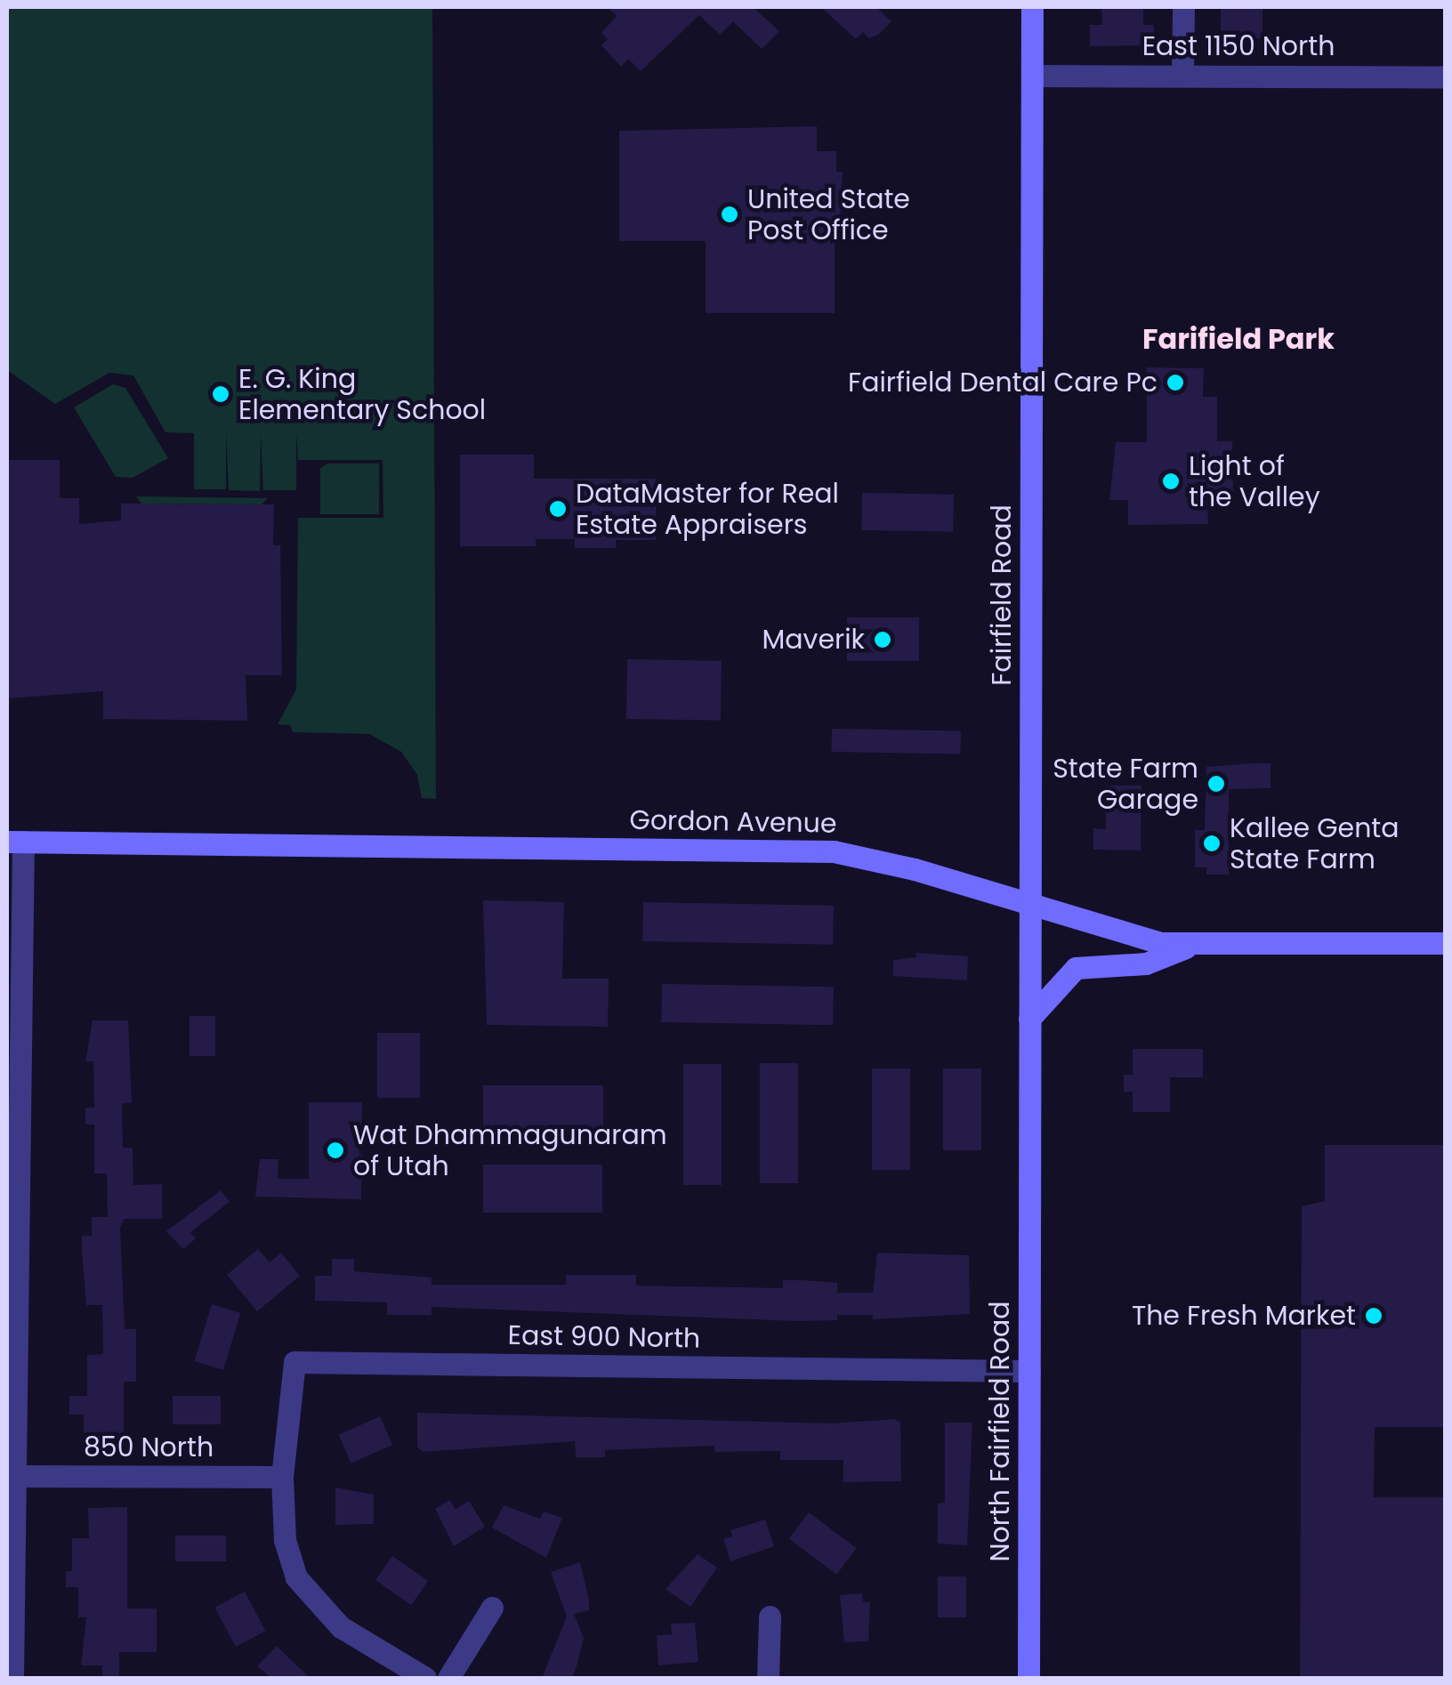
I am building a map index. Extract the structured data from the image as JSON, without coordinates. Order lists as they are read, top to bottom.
{
  "streets": {
    "main road": ["Fairfield Road", "Gordon Avenue", "North Fairfield Road"],
    "street": ["East 1150 North", "East 900 North", "850 North"]
  },
  "crossings": [
    ["East 1150 North", "Fairfield Road"],
    ["Fairfield Road", "Gordon Avenue"],
    ["Fairfield Road", "North Fairfield Road"],
    ["East 900 North", "North Fairfield Road"],
    ["East 900 North", "850 North"]
  ],
  "districts": ["Farifield Park"],
  "places": [
    "United State Post Office",
    "Fairfield Dental Care Pc",
    "E. G. King Elementary School",
    "Light of the Valley",
    "DataMaster for Real Estate Appraisers",
    "Maverik",
    "State Farm Garage",
    "Kallee Genta State Farm",
    "Wat Dhammagunaram of Utah",
    "The Fresh Market"
  ]
}
